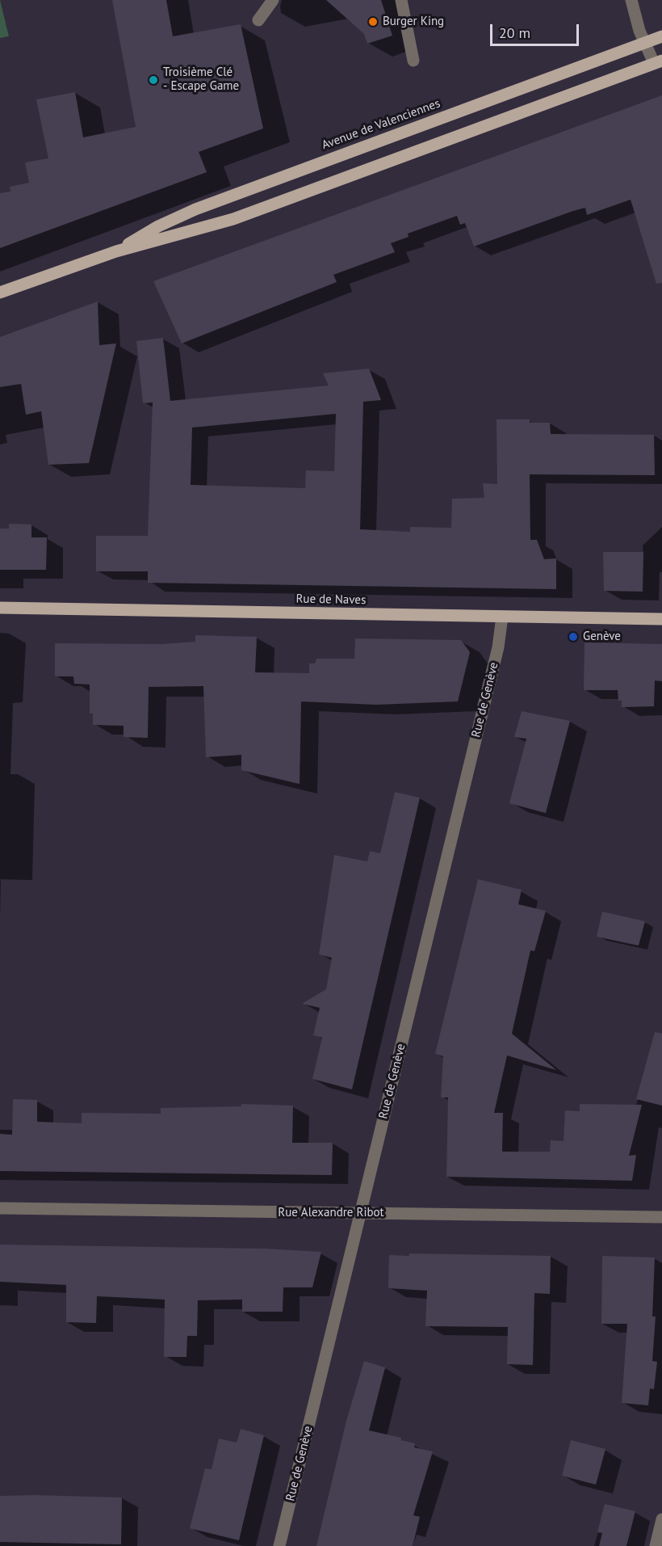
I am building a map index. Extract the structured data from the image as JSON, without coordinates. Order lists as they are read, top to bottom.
{
  "streets": {
    "main road": ["Avenue de Valenciennes", "Rue de Naves"],
    "street": ["Rue de Genève", "Rue Alexandre Ribot"]
  },
  "crossings": [
    ["Rue de Naves", "Rue de Genève"],
    ["Rue de Genève", "Rue Alexandre Ribot"]
  ],
  "places": ["Burger King", "Troisième Clé - Escape Game", "Genève"],
  "scale_bar": "20 m"
}
